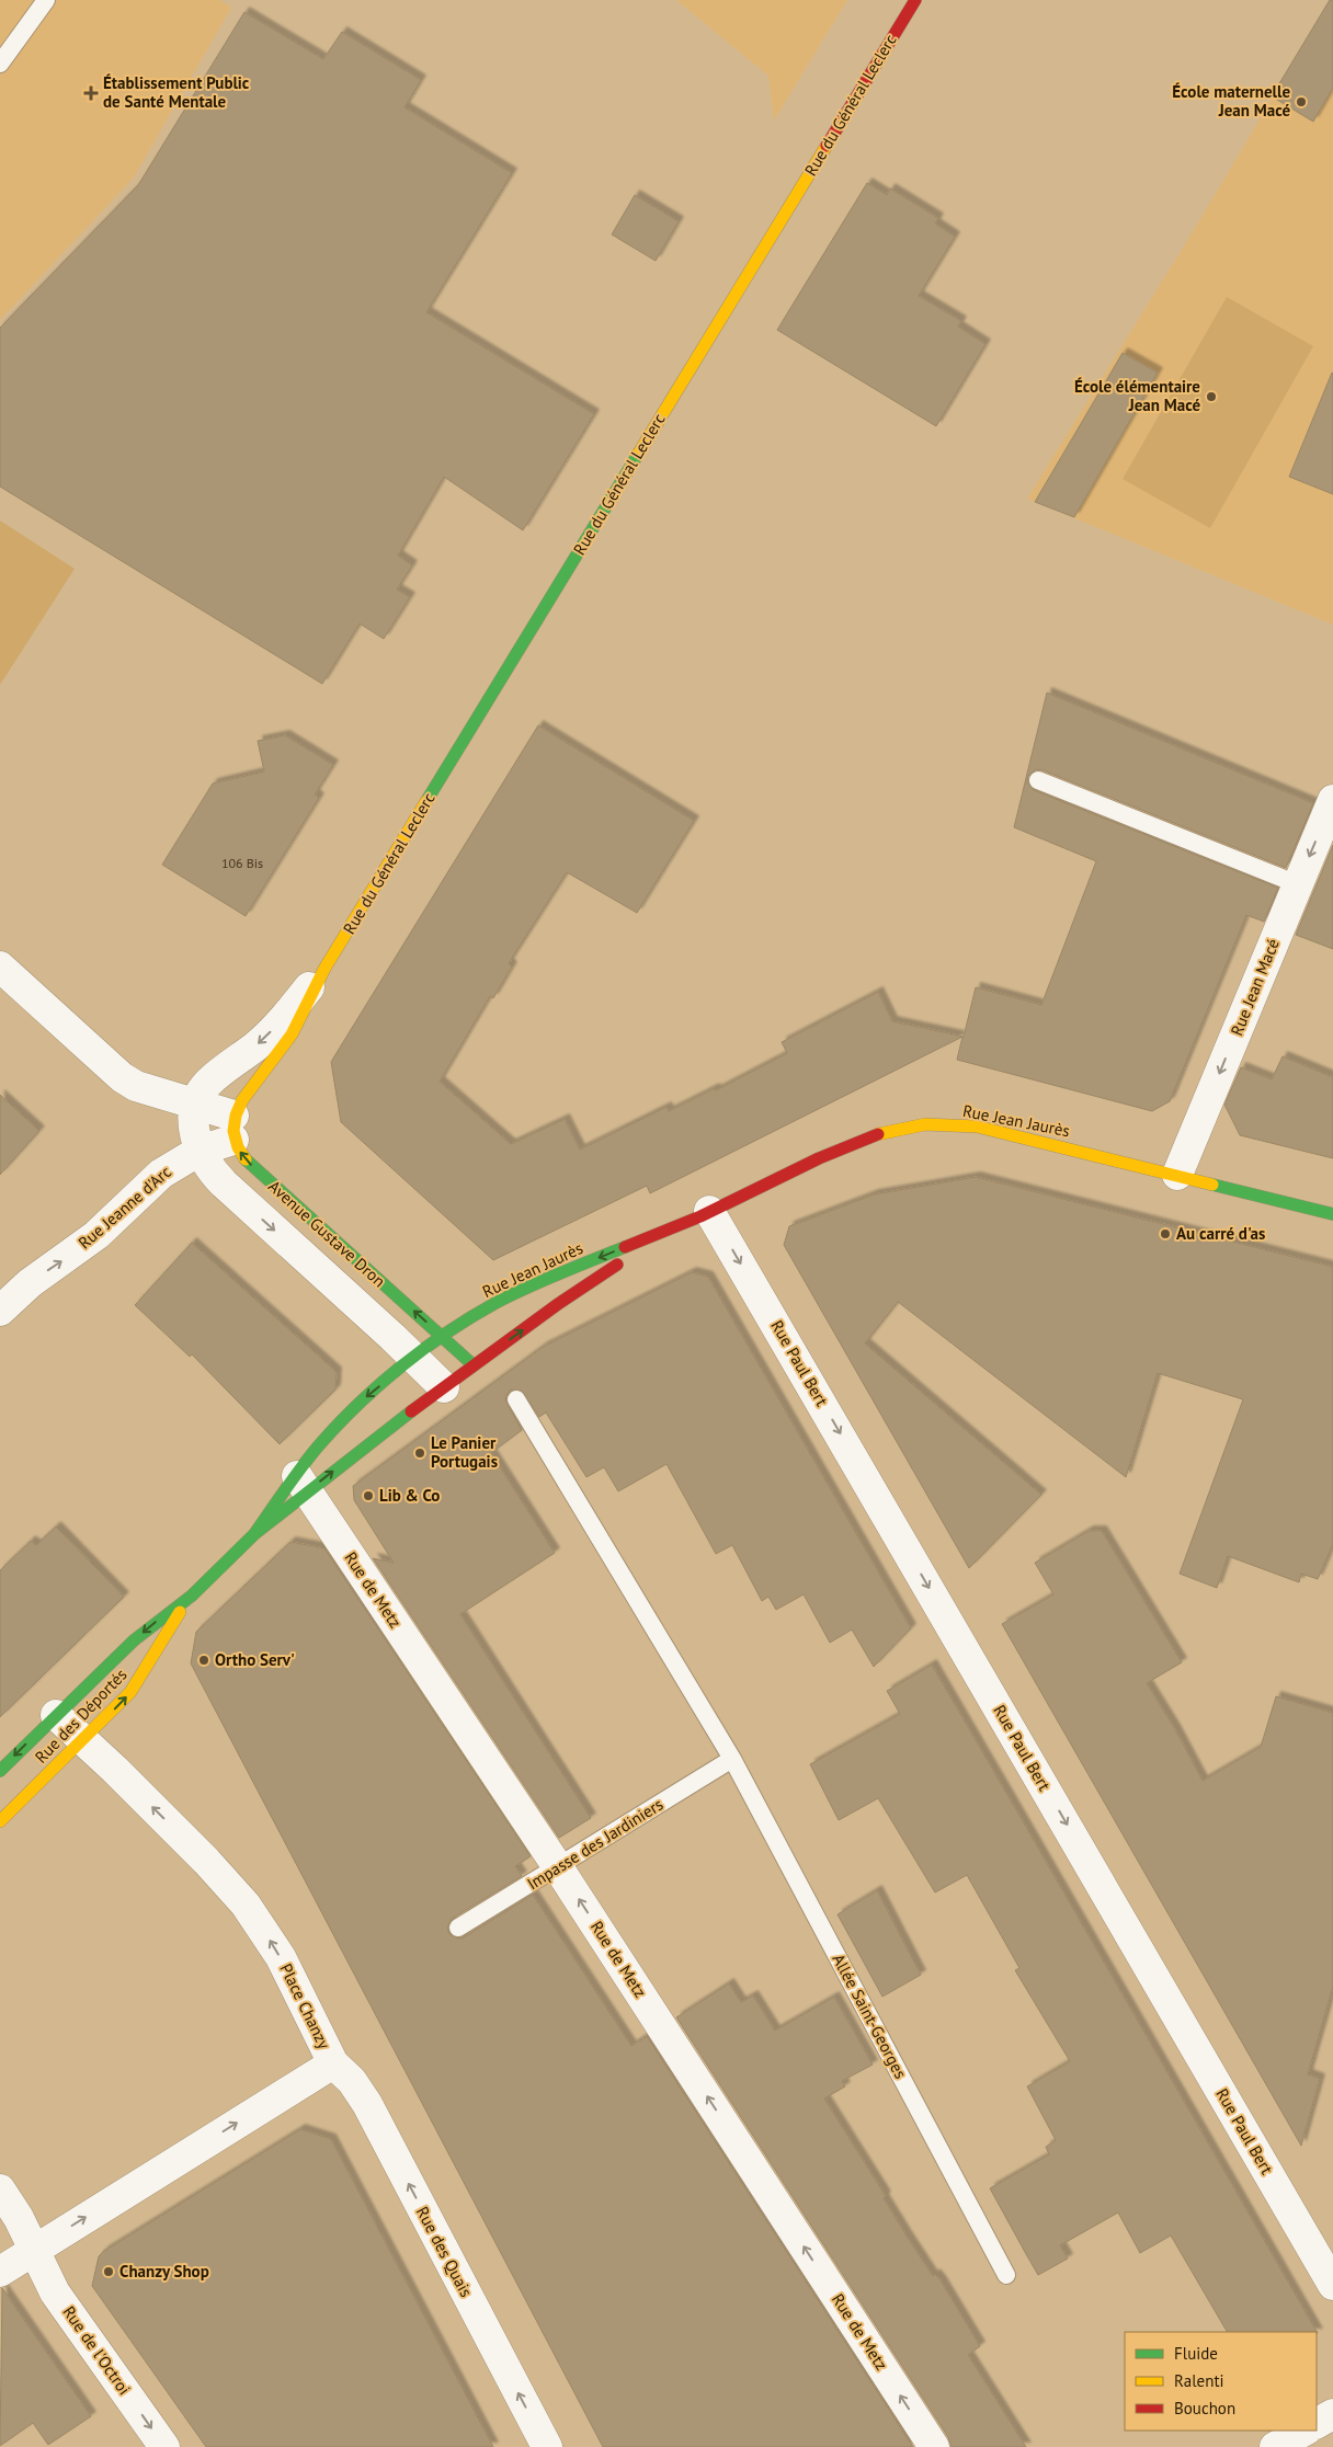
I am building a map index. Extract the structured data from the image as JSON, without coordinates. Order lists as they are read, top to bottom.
{
  "streets": {
    "main road": [
      "Rue du Général Leclerc",
      "Rue Jean Jaurès",
      "Avenue Gustave Dron",
      "Rue des Déportés"
    ],
    "street": [
      "Rue Jean Macé",
      "Rue Jeanne d'Arc",
      "Rue Paul Bert",
      "Rue de Metz",
      "Place Chanzy",
      "Rue des Quais",
      "Rue de l'Octroi"
    ],
    "lane": ["Impasse des Jardiniers", "Allée Saint-Georges"]
  },
  "crossings": [
    ["Rue du Général Leclerc", "Rue Jeanne d'Arc"],
    ["Rue du Général Leclerc", "Avenue Gustave Dron"],
    ["Rue Jean Macé", "Rue Jean Jaurès"],
    ["Rue Jean Jaurès", "Avenue Gustave Dron"],
    ["Rue Jean Jaurès", "Rue Paul Bert"],
    ["Rue Jean Jaurès", "Rue des Déportés"],
    ["Rue Jeanne d'Arc", "Avenue Gustave Dron"],
    ["Avenue Gustave Dron", "Rue des Déportés"],
    ["Rue de Metz", "Rue des Déportés"],
    ["Rue de Metz", "Impasse des Jardiniers"],
    ["Rue des Déportés", "Place Chanzy"],
    ["Impasse des Jardiniers", "Allée Saint-Georges"],
    ["Place Chanzy", "Rue des Quais"],
    ["Place Chanzy", "Rue de l'Octroi"]
  ],
  "one_way": [
    "Rue Jean Macé",
    "Rue Jeanne d'Arc",
    "Rue Paul Bert",
    "Rue de Metz",
    "Rue des Quais",
    "Rue de l'Octroi"
  ],
  "places": {
    "health": ["Établissement Public de Santé Mentale"],
    "other": [
      "École maternelle Jean Macé",
      "École élémentaire Jean Macé",
      "Au carré d'as",
      "Le Panier Portugais",
      "Lib & Co",
      "Ortho Serv'",
      "Chanzy Shop"
    ]
  },
  "house_numbers": ["106 Bis"],
  "legend": ["Fluide", "Ralenti", "Bouchon"]
}
